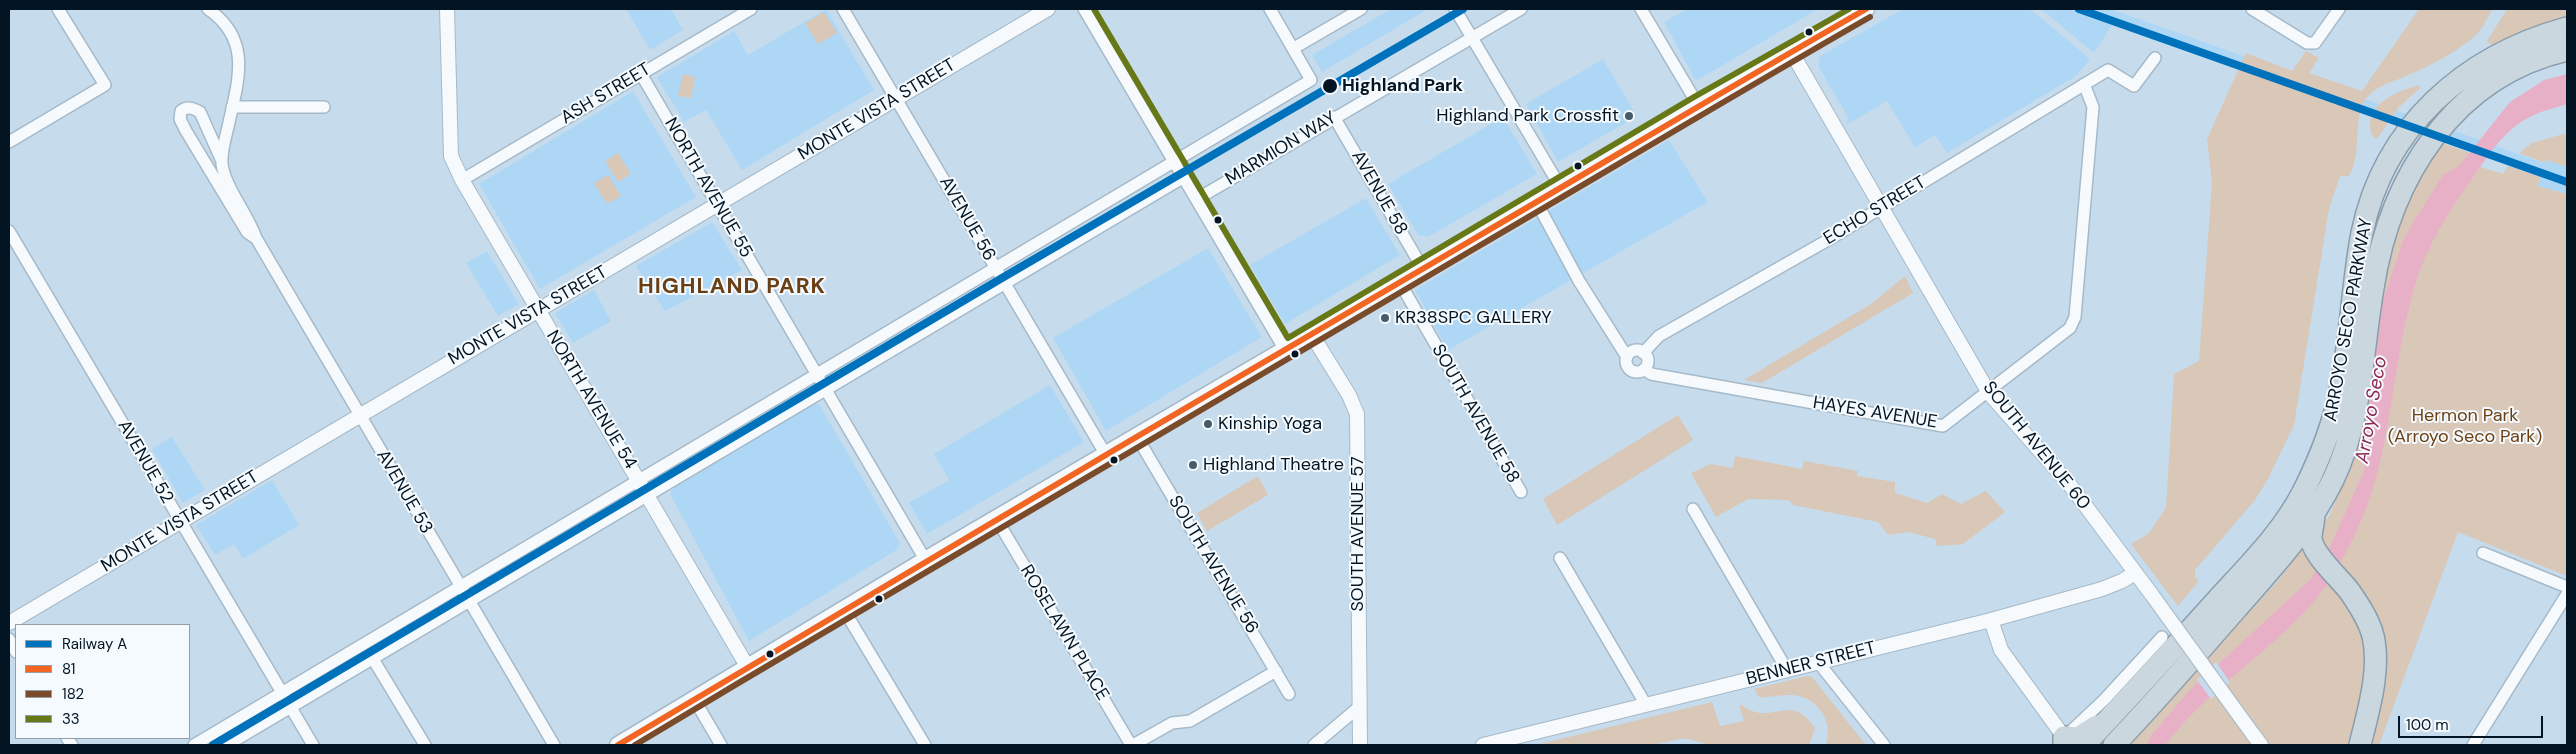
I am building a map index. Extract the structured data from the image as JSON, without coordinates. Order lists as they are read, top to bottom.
{
  "streets": {
    "highway": ["ARROYO SECO PARKWAY"],
    "street": [
      "ASH STREET",
      "MONTE VISTA STREET",
      "MARMION WAY",
      "NORTH AVENUE 55",
      "AVENUE 58",
      "ECHO STREET",
      "AVENUE 56",
      "NORTH AVENUE 54",
      "HAYES AVENUE",
      "SOUTH AVENUE 58",
      "SOUTH AVENUE 60",
      "AVENUE 52",
      "AVENUE 53",
      "SOUTH AVENUE 57",
      "SOUTH AVENUE 56",
      "ROSELAWN PLACE",
      "BENNER STREET"
    ]
  },
  "crossings": [
    ["ASH STREET", "NORTH AVENUE 55"],
    ["ASH STREET", "NORTH AVENUE 54"],
    ["MONTE VISTA STREET", "NORTH AVENUE 55"],
    ["MONTE VISTA STREET", "AVENUE 56"],
    ["MONTE VISTA STREET", "NORTH AVENUE 54"],
    ["MONTE VISTA STREET", "AVENUE 52"],
    ["MONTE VISTA STREET", "AVENUE 53"],
    ["MARMION WAY", "AVENUE 58"],
    ["ECHO STREET", "HAYES AVENUE"],
    ["ECHO STREET", "SOUTH AVENUE 60"],
    ["HAYES AVENUE", "SOUTH AVENUE 60"],
    ["SOUTH AVENUE 60", "BENNER STREET"]
  ],
  "districts": ["HIGHLAND PARK"],
  "water": ["Arroyo Seco"],
  "parks": ["Hermon Park (Arroyo Seco Park)"],
  "places": [
    "Highland Park",
    "Highland Park Crossfit",
    "KR38SPC GALLERY",
    "Kinship Yoga",
    "Highland Theatre"
  ],
  "lines": [
    "rail line A",
    "transit line 81",
    "transit line 33",
    "transit line 182"
  ],
  "legend": [
    "Railway A",
    "81",
    "182",
    "33"
  ],
  "scale_bar": "100 m"
}
